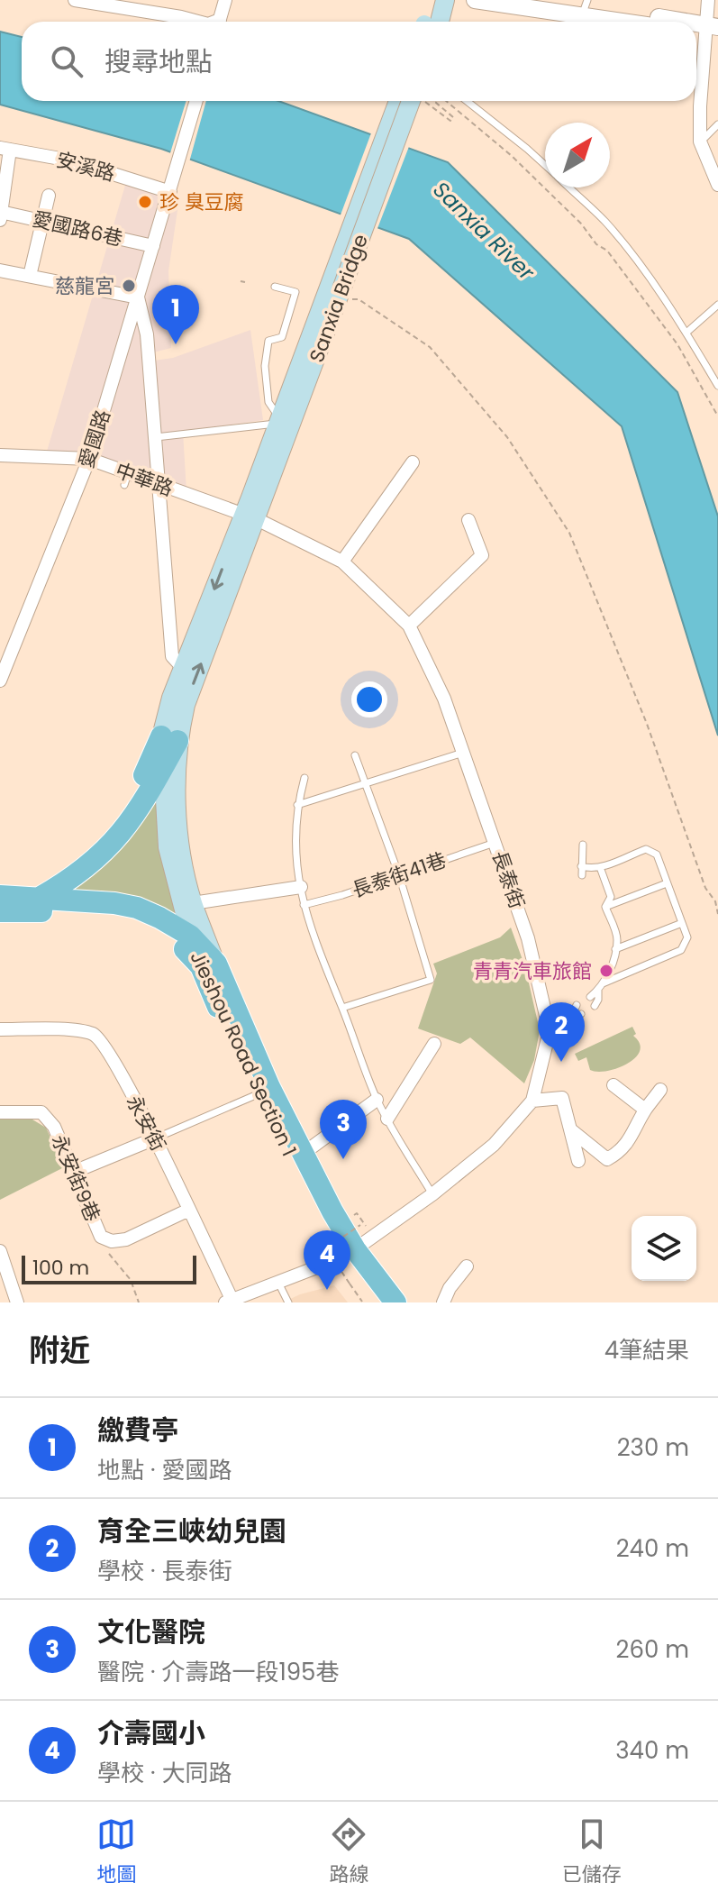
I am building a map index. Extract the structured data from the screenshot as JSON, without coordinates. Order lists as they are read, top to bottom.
{
  "streets": {
    "main road": ["Sanxia Bridge", "Jieshou Road Section 1"],
    "street": [
      "安溪路",
      "愛國路6巷",
      "愛國路",
      "中華路",
      "長泰街",
      "永安街",
      "永安街9巷"
    ],
    "lane": ["長泰街41巷"]
  },
  "crossings": [
    ["安溪路", "愛國路"],
    ["愛國路6巷", "愛國路"],
    ["Sanxia Bridge", "中華路"],
    ["Sanxia Bridge", "長泰街"],
    ["Sanxia Bridge", "Jieshou Road Section 1"],
    ["愛國路", "中華路"],
    ["中華路", "長泰街"],
    ["中華路", "Jieshou Road Section 1"],
    ["長泰街41巷", "長泰街"],
    ["長泰街", "Jieshou Road Section 1"],
    ["長泰街", "永安街"],
    ["永安街", "永安街9巷"]
  ],
  "water": ["Sanxia River"],
  "places": ["珍 臭豆腐", "慈龍宮", "青青汽車旅館"],
  "scale_bar": "100 m",
  "north": "top right",
  "page": {
    "search": "搜尋地點",
    "pins": [
      "1",
      "2",
      "3",
      "4"
    ],
    "scale": "100 m",
    "heading": ["附近", "4筆結果"],
    "list": [
      {
        "mark": "1",
        "name": "繳費亭",
        "note": "地點 · 愛國路",
        "value": "230 m"
      },
      {
        "mark": "2",
        "name": "育全三峽幼兒園",
        "note": "學校 · 長泰街",
        "value": "240 m"
      },
      {
        "mark": "3",
        "name": "文化醫院",
        "note": "醫院 · 介壽路一段195巷",
        "value": "260 m"
      },
      {
        "mark": "4",
        "name": "介壽國小",
        "note": "學校 · 大同路",
        "value": "340 m"
      }
    ],
    "nav": ["地圖", "路線", "已儲存"]
  }
}
